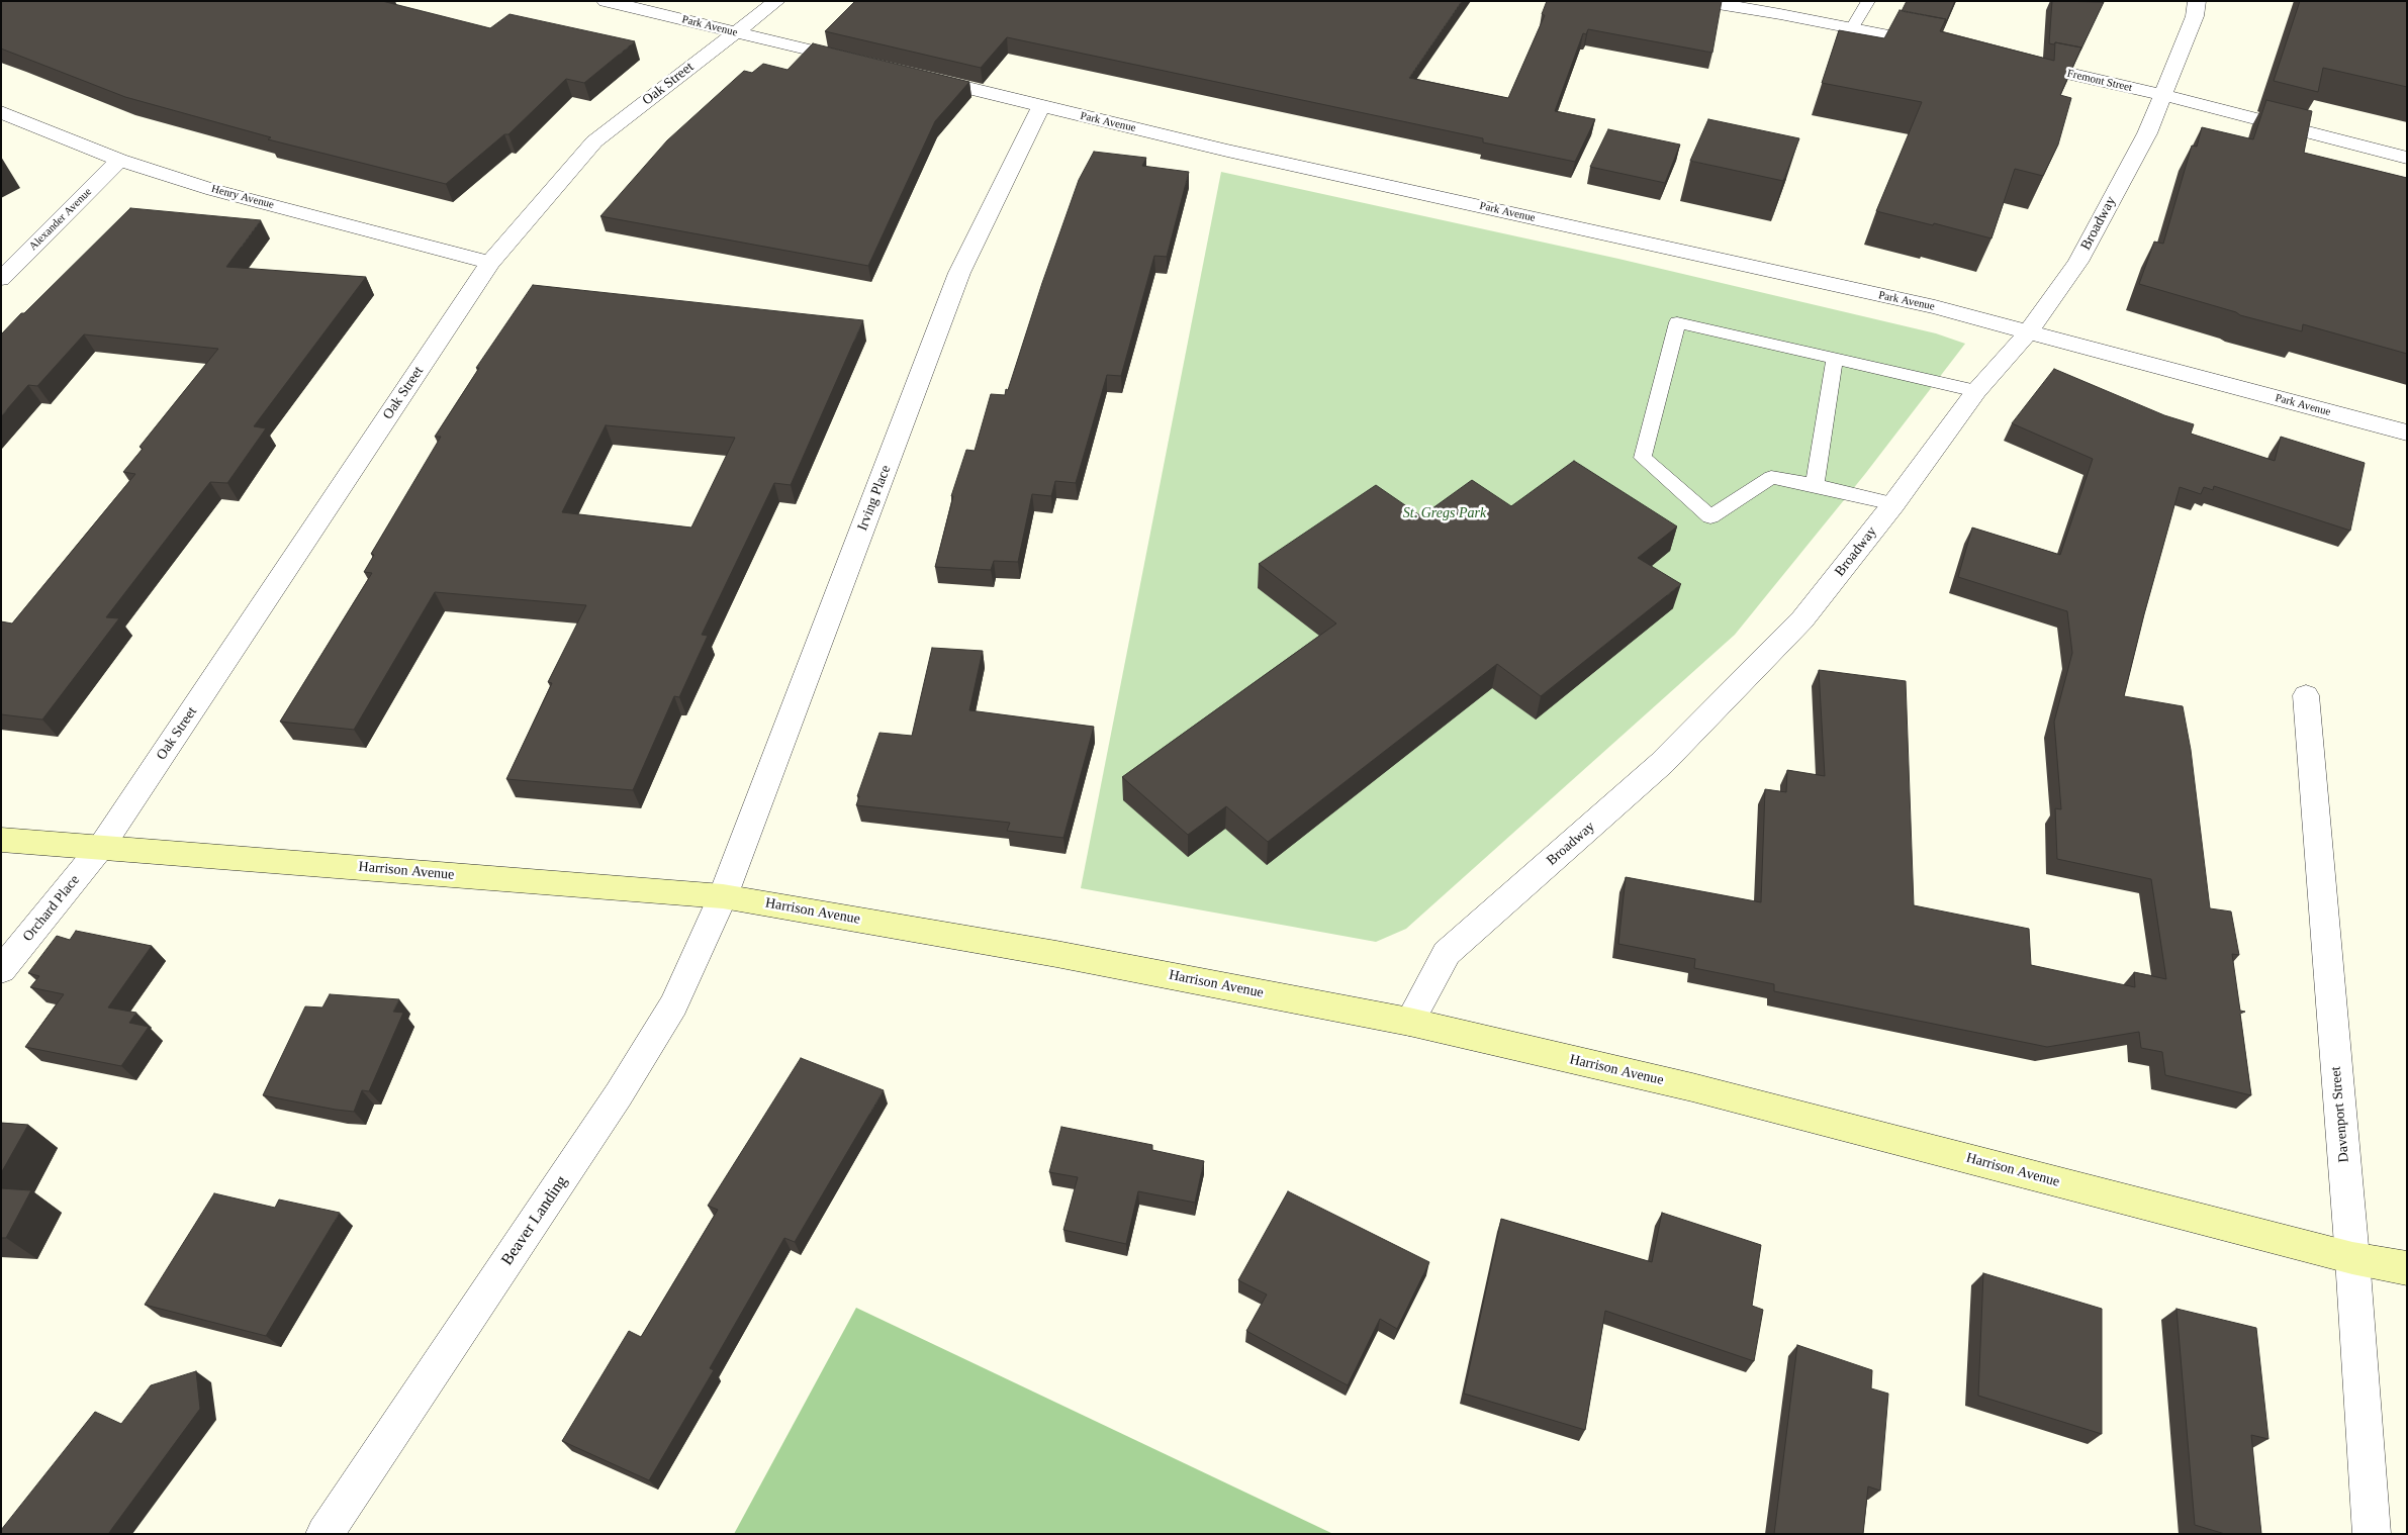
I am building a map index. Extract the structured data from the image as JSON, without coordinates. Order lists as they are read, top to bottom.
{
  "streets": {
    "main road": ["Harrison Avenue"],
    "street": [
      "Park Avenue",
      "Fremont Street",
      "Oak Street",
      "Henry Avenue",
      "Alexander Avenue",
      "Broadway",
      "Irving Place",
      "Orchard Place",
      "Davenport Street",
      "Beaver Landing"
    ]
  },
  "crossings": [
    ["Park Avenue", "Oak Street"],
    ["Park Avenue", "Broadway"],
    ["Park Avenue", "Irving Place"],
    ["Fremont Street", "Broadway"],
    ["Oak Street", "Henry Avenue"],
    ["Oak Street", "Harrison Avenue"],
    ["Oak Street", "Orchard Place"],
    ["Henry Avenue", "Alexander Avenue"],
    ["Broadway", "Harrison Avenue"],
    ["Irving Place", "Harrison Avenue"],
    ["Irving Place", "Beaver Landing"],
    ["Harrison Avenue", "Orchard Place"],
    ["Harrison Avenue", "Davenport Street"],
    ["Harrison Avenue", "Beaver Landing"]
  ],
  "parks": ["St. Gregs Park"]
}
